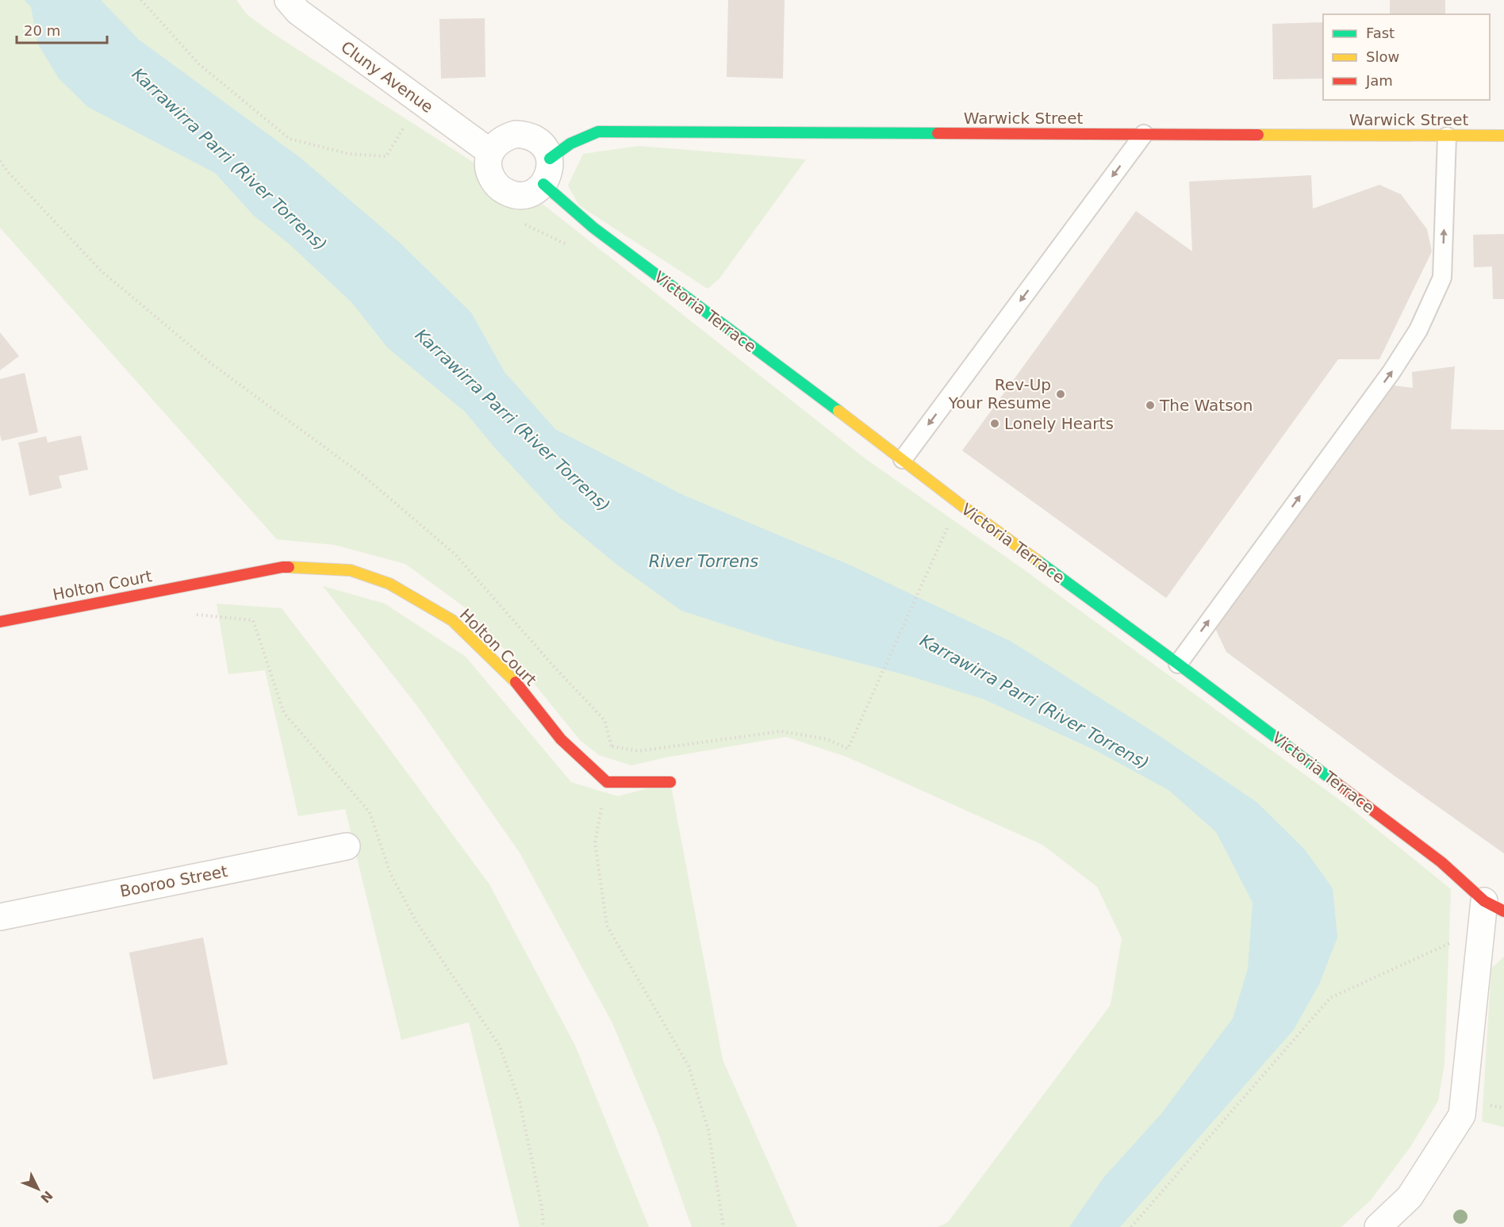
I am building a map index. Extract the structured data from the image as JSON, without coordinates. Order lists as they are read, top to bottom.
{
  "streets": {
    "street": [
      "Cluny Avenue",
      "Warwick Street",
      "Victoria Terrace",
      "Holton Court",
      "Booroo Street"
    ]
  },
  "crossings": [
    ["Cluny Avenue", "Warwick Street"],
    ["Cluny Avenue", "Victoria Terrace"],
    ["Warwick Street", "Victoria Terrace"]
  ],
  "water": ["Karrawirra Parri (River Torrens)", "River Torrens"],
  "places": ["Rev-Up Your Resume", "The Watson", "Lonely Hearts"],
  "legend": ["Fast", "Slow", "Jam"],
  "scale_bar": "20 m",
  "north": "bottom right"
}
